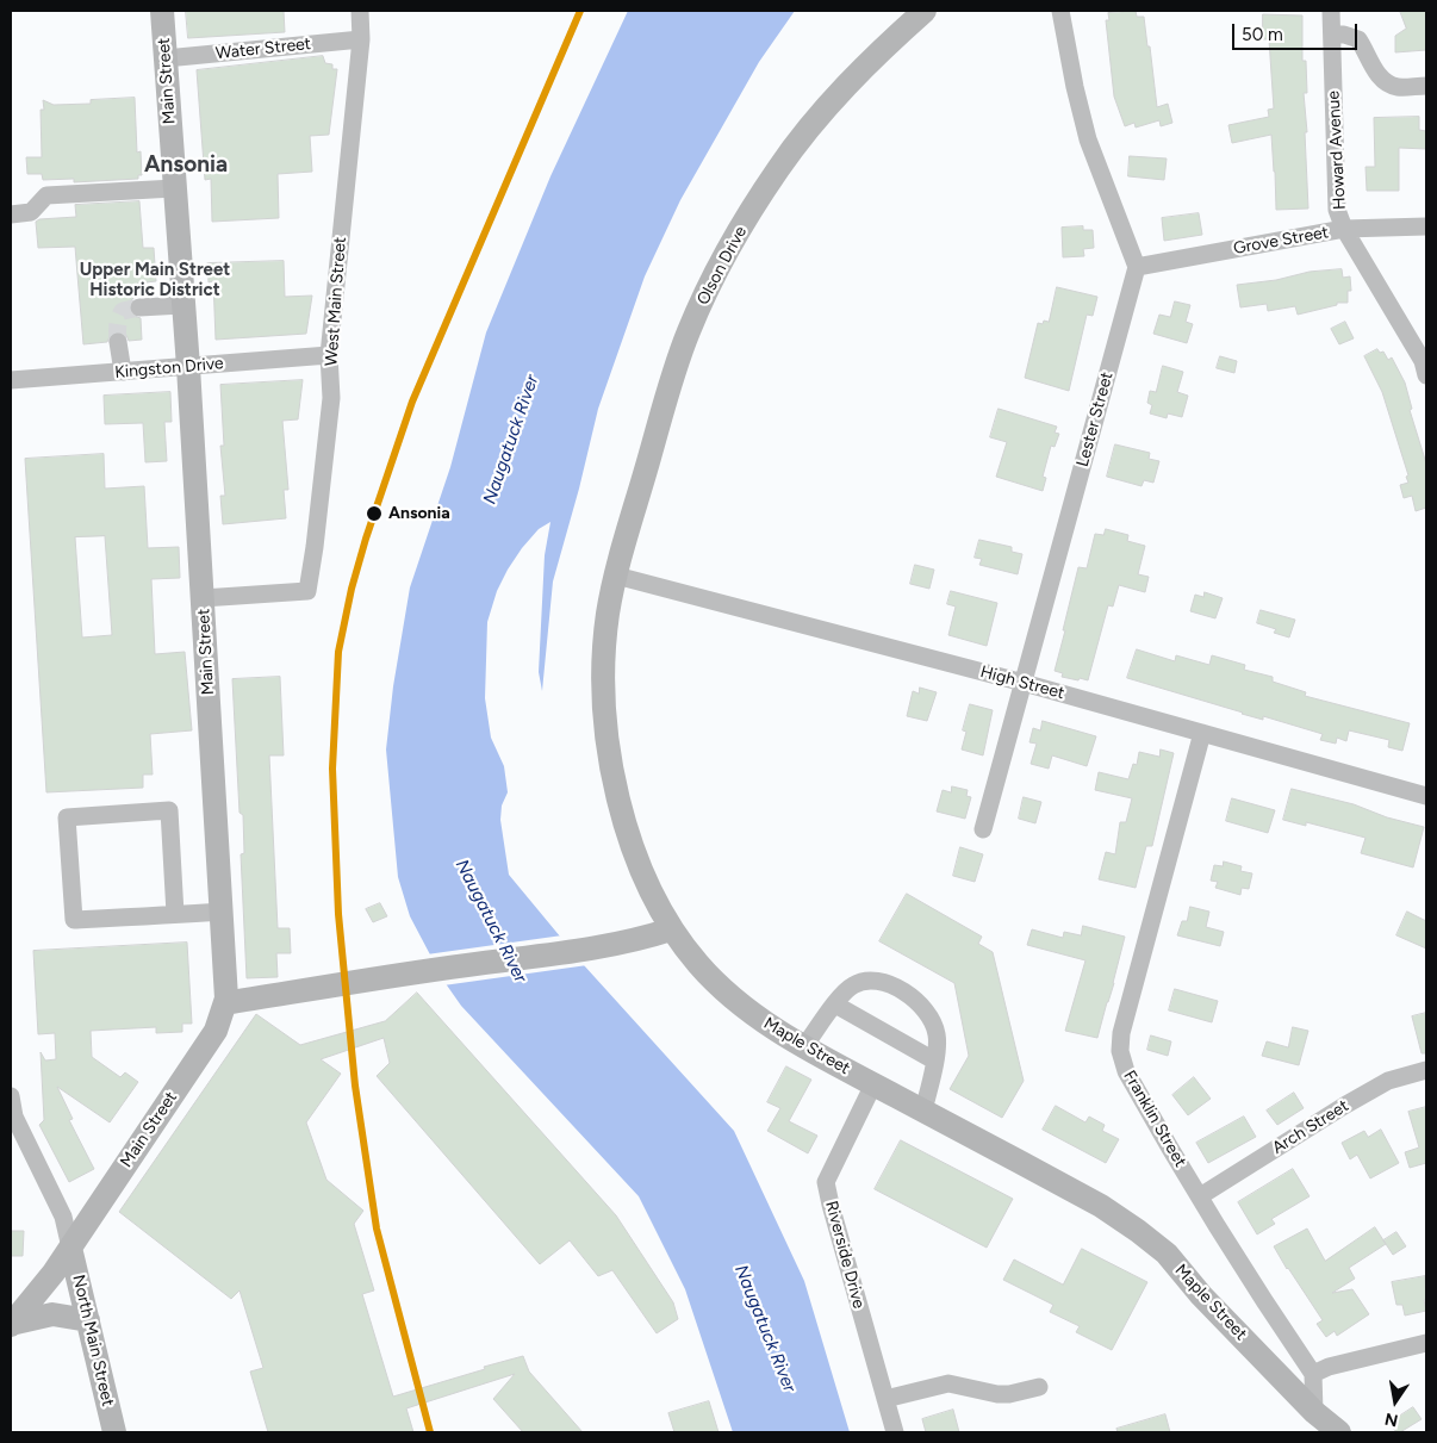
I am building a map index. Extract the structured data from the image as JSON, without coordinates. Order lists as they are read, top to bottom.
{
  "streets": {
    "main road": [
      "Main Street",
      "Olson Drive",
      "Maple Street",
      "North Main Street"
    ],
    "street": [
      "Water Street",
      "Howard Avenue",
      "Grove Street",
      "West Main Street",
      "Kingston Drive",
      "Lester Street",
      "High Street",
      "Franklin Street",
      "Arch Street",
      "Riverside Drive"
    ]
  },
  "crossings": [
    ["Water Street", "Main Street"],
    ["Water Street", "West Main Street"],
    ["Main Street", "West Main Street"],
    ["Main Street", "Kingston Drive"],
    ["Main Street", "North Main Street"],
    ["Howard Avenue", "Grove Street"],
    ["Grove Street", "Lester Street"],
    ["Olson Drive", "High Street"],
    ["West Main Street", "Kingston Drive"],
    ["Lester Street", "High Street"],
    ["High Street", "Franklin Street"],
    ["Maple Street", "Riverside Drive"],
    ["Franklin Street", "Arch Street"]
  ],
  "districts": ["Ansonia", "Upper Main Street Historic District"],
  "water": ["Naugatuck River"],
  "places": ["Ansonia"],
  "scale_bar": "50 m",
  "north": "bottom"
}
